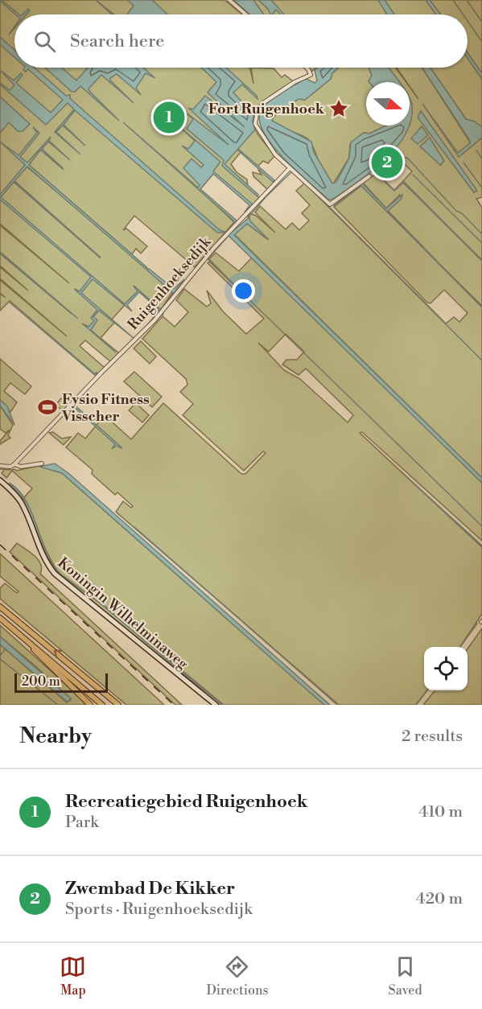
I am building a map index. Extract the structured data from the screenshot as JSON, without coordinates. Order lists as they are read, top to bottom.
{
  "streets": {
    "main road": ["Koningin Wilhelminaweg"],
    "street": ["Ruigenhoeksedijk"]
  },
  "places": {
    "place": ["Fort Ruigenhoek"],
    "sports": ["Fysio Fitness Visscher"]
  },
  "scale_bar": "200 m",
  "north": "right",
  "page": {
    "search": "Search here",
    "pins": ["1", "2"],
    "scale": "200 m",
    "heading": ["Nearby", "2 results"],
    "list": [
      {
        "mark": "1",
        "name": "Recreatiegebied Ruigenhoek",
        "note": "Park",
        "value": "410 m"
      },
      {
        "mark": "2",
        "name": "Zwembad De Kikker",
        "note": "Sports · Ruigenhoeksedijk",
        "value": "420 m"
      }
    ],
    "nav": ["Map", "Directions", "Saved"]
  }
}
